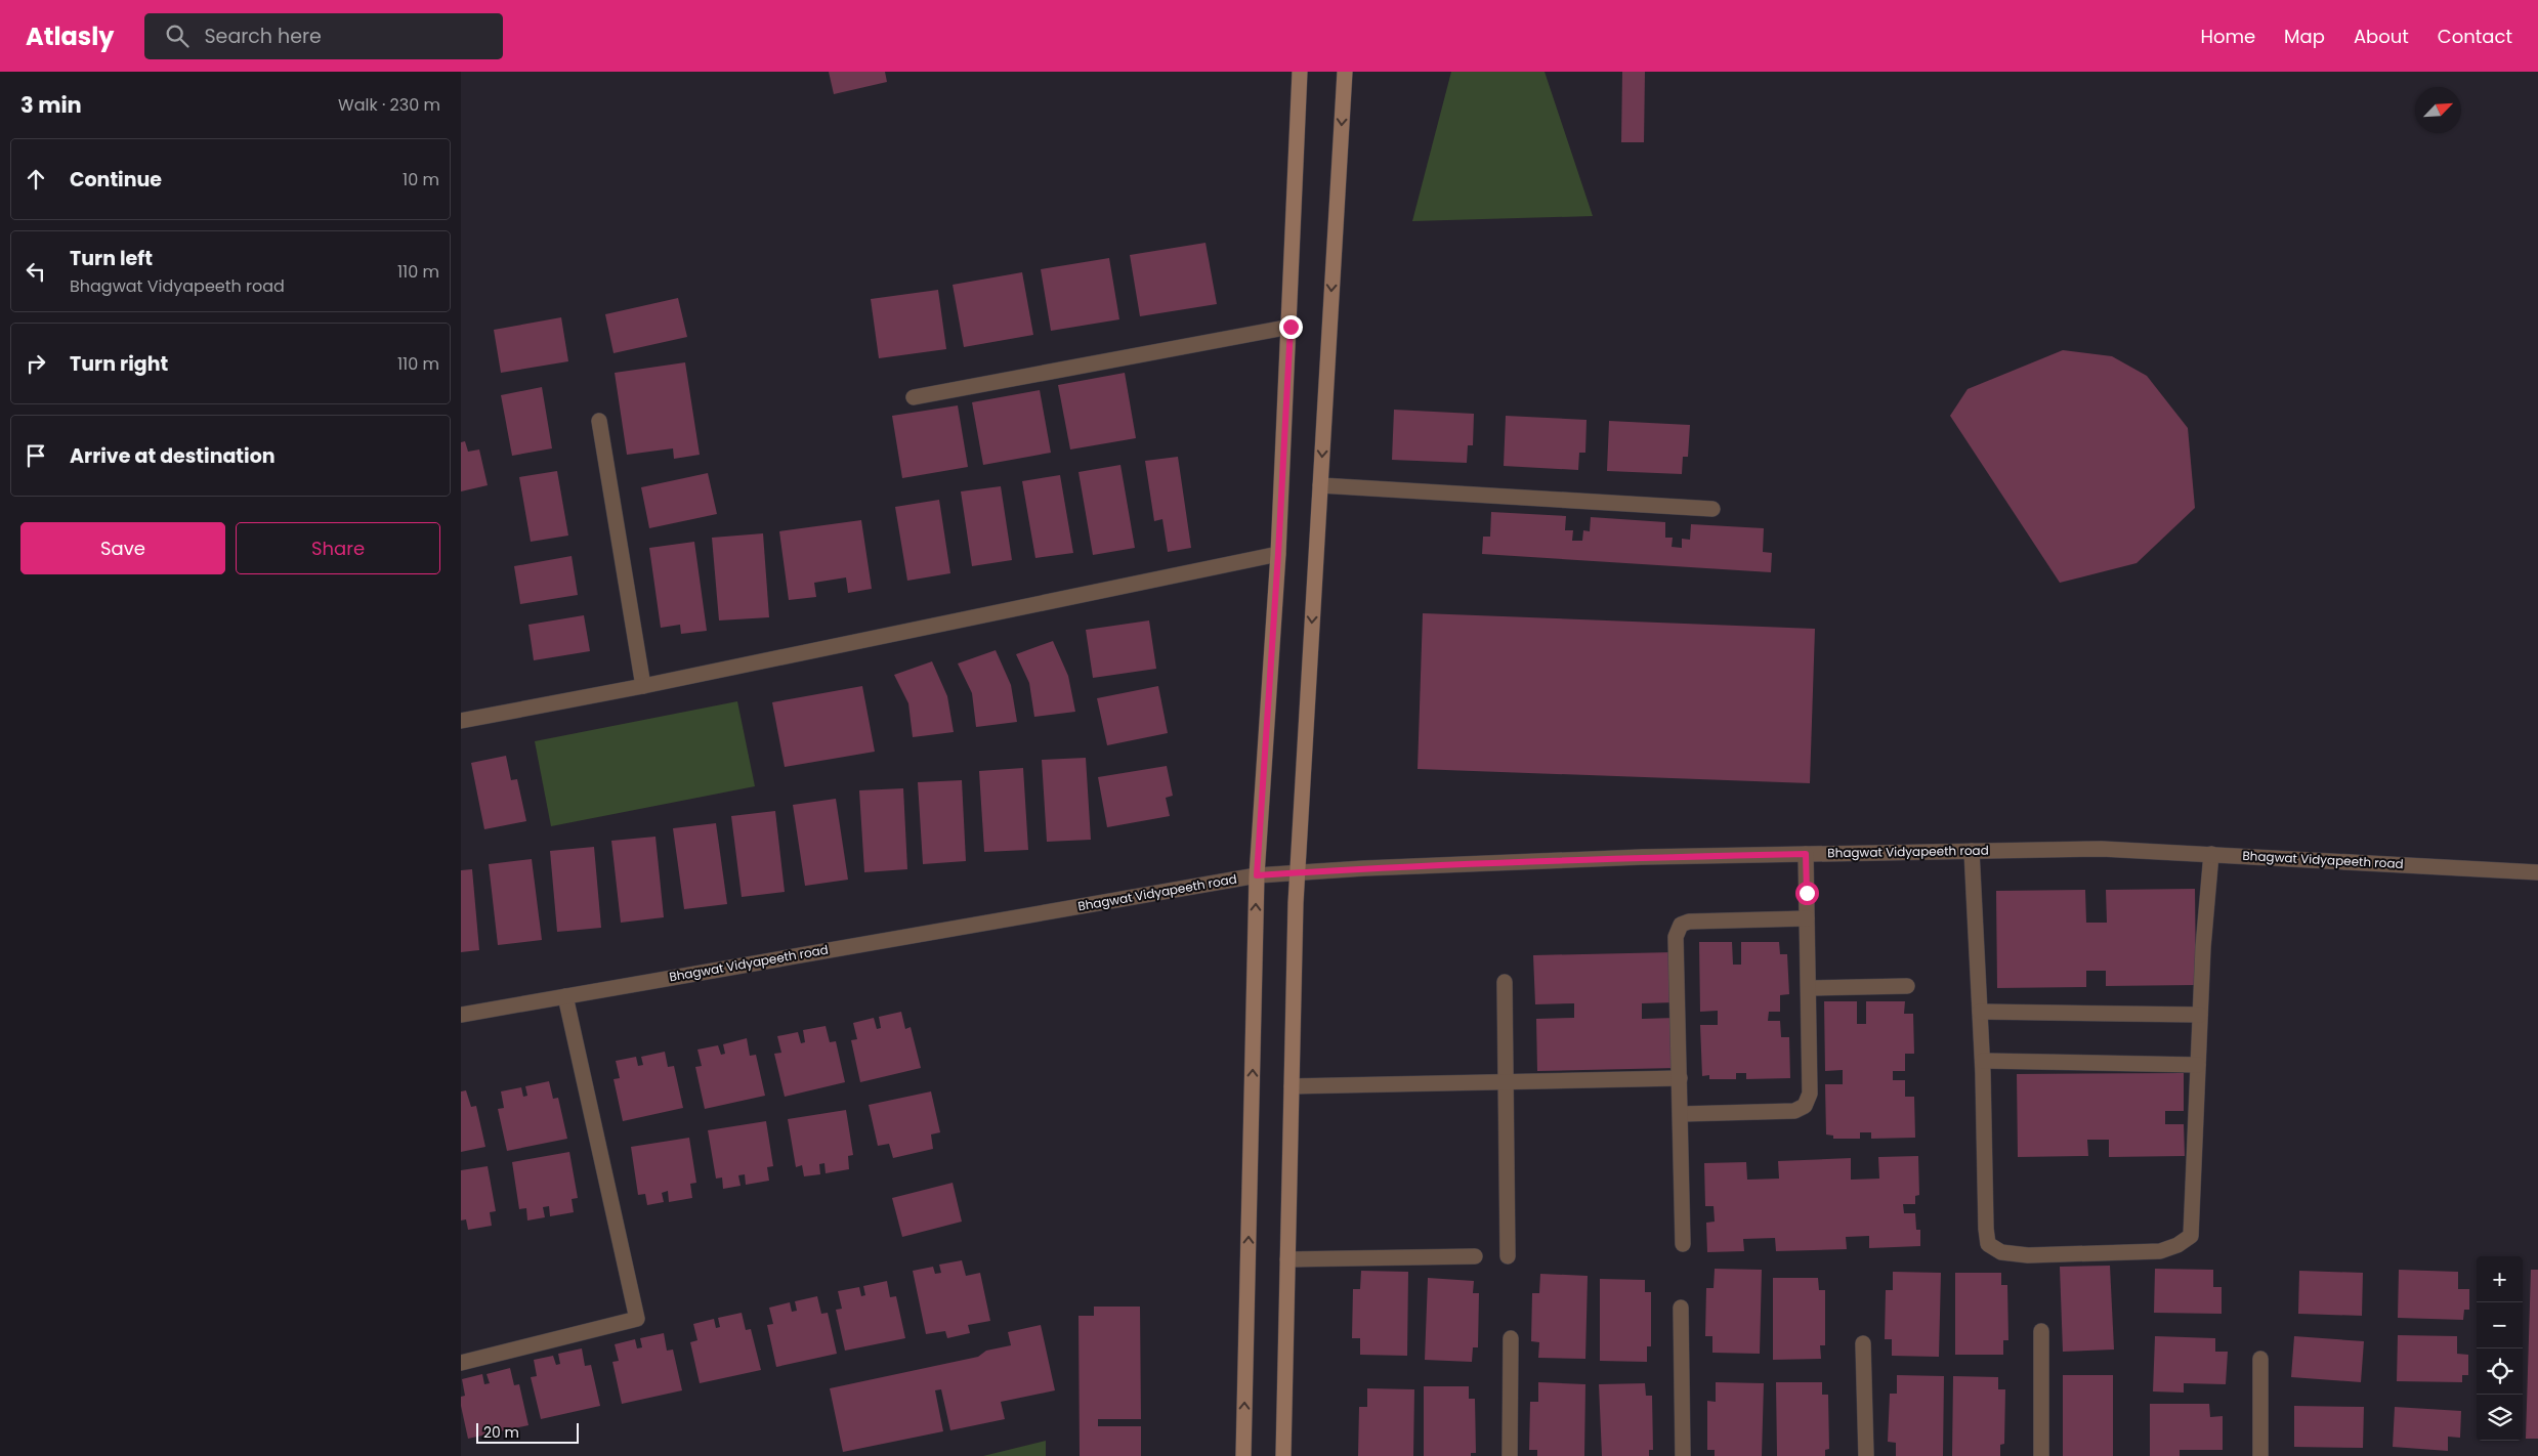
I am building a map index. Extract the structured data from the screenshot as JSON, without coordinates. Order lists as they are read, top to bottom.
{
  "streets": {
    "street": ["Bhagwat Vidyapeeth road"]
  },
  "scale_bar": "20 m",
  "north": "top right",
  "page": {
    "header": "Atlasly",
    "search": "Search here",
    "nav": [
      "Home",
      "Map",
      "About",
      "Contact"
    ],
    "heading": ["3 min", "Walk · 230 m"],
    "list": [
      ["Continue", "10 m"],
      ["Turn left", "Bhagwat Vidyapeeth road", "110 m"],
      ["Turn right", "110 m"],
      "Arrive at destination"
    ],
    "buttons": ["Save", "Share"],
    "map_buttons": ["+", "−"],
    "scale": "20 m"
  }
}
